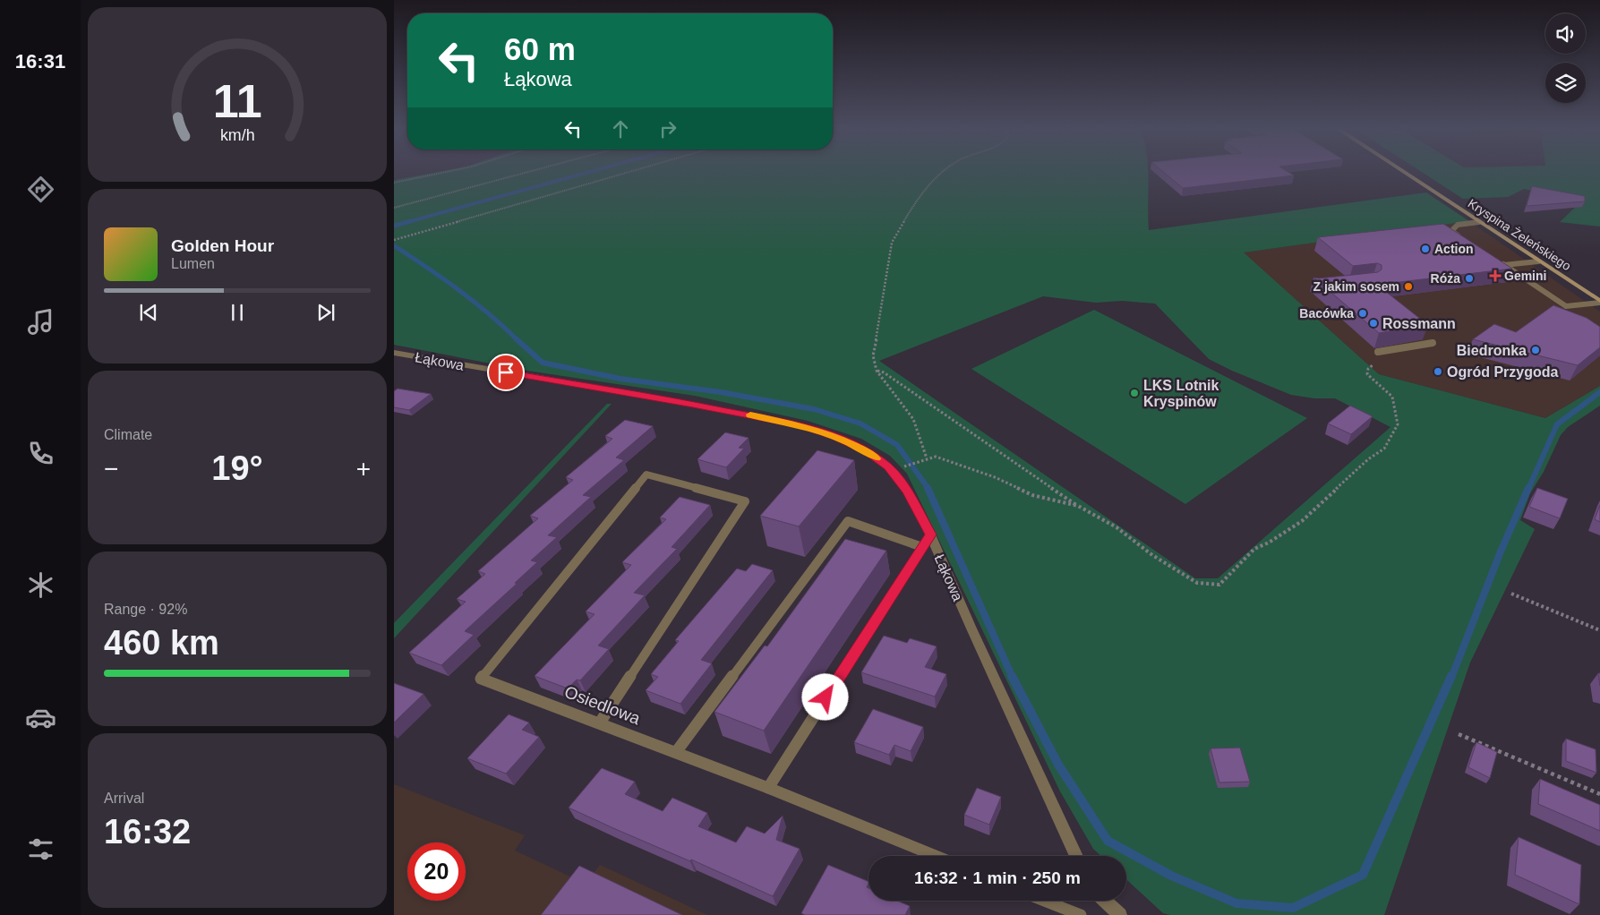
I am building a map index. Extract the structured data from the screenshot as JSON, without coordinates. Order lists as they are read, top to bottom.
{
  "streets": {
    "main road": ["Kryspina Żeleńskiego"],
    "street": ["Łąkowa"],
    "lane": ["Osiedlowa"]
  },
  "places": {
    "other": [
      "Action",
      "Róża",
      "Z jakim sosem",
      "Bacówka",
      "Rossmann",
      "Biedronka",
      "Ogród Przygoda",
      "LKS Lotnik Kryspinów"
    ],
    "health": ["Gemini"]
  },
  "page": {
    "tabs": "16:31",
    "turn": ["60 m", "Łąkowa"],
    "song": ["Golden Hour", "Lumen"],
    "tile": [
      "Climate",
      ["Range · 92%", "460 km"],
      ["Arrival", "16:32"]
    ],
    "heat": ["−", "19°", "+"],
    "limit": "20",
    "trip": "16:32 · 1 min · 250 m",
    "gauge": ["11", "km/h"]
  }
}
